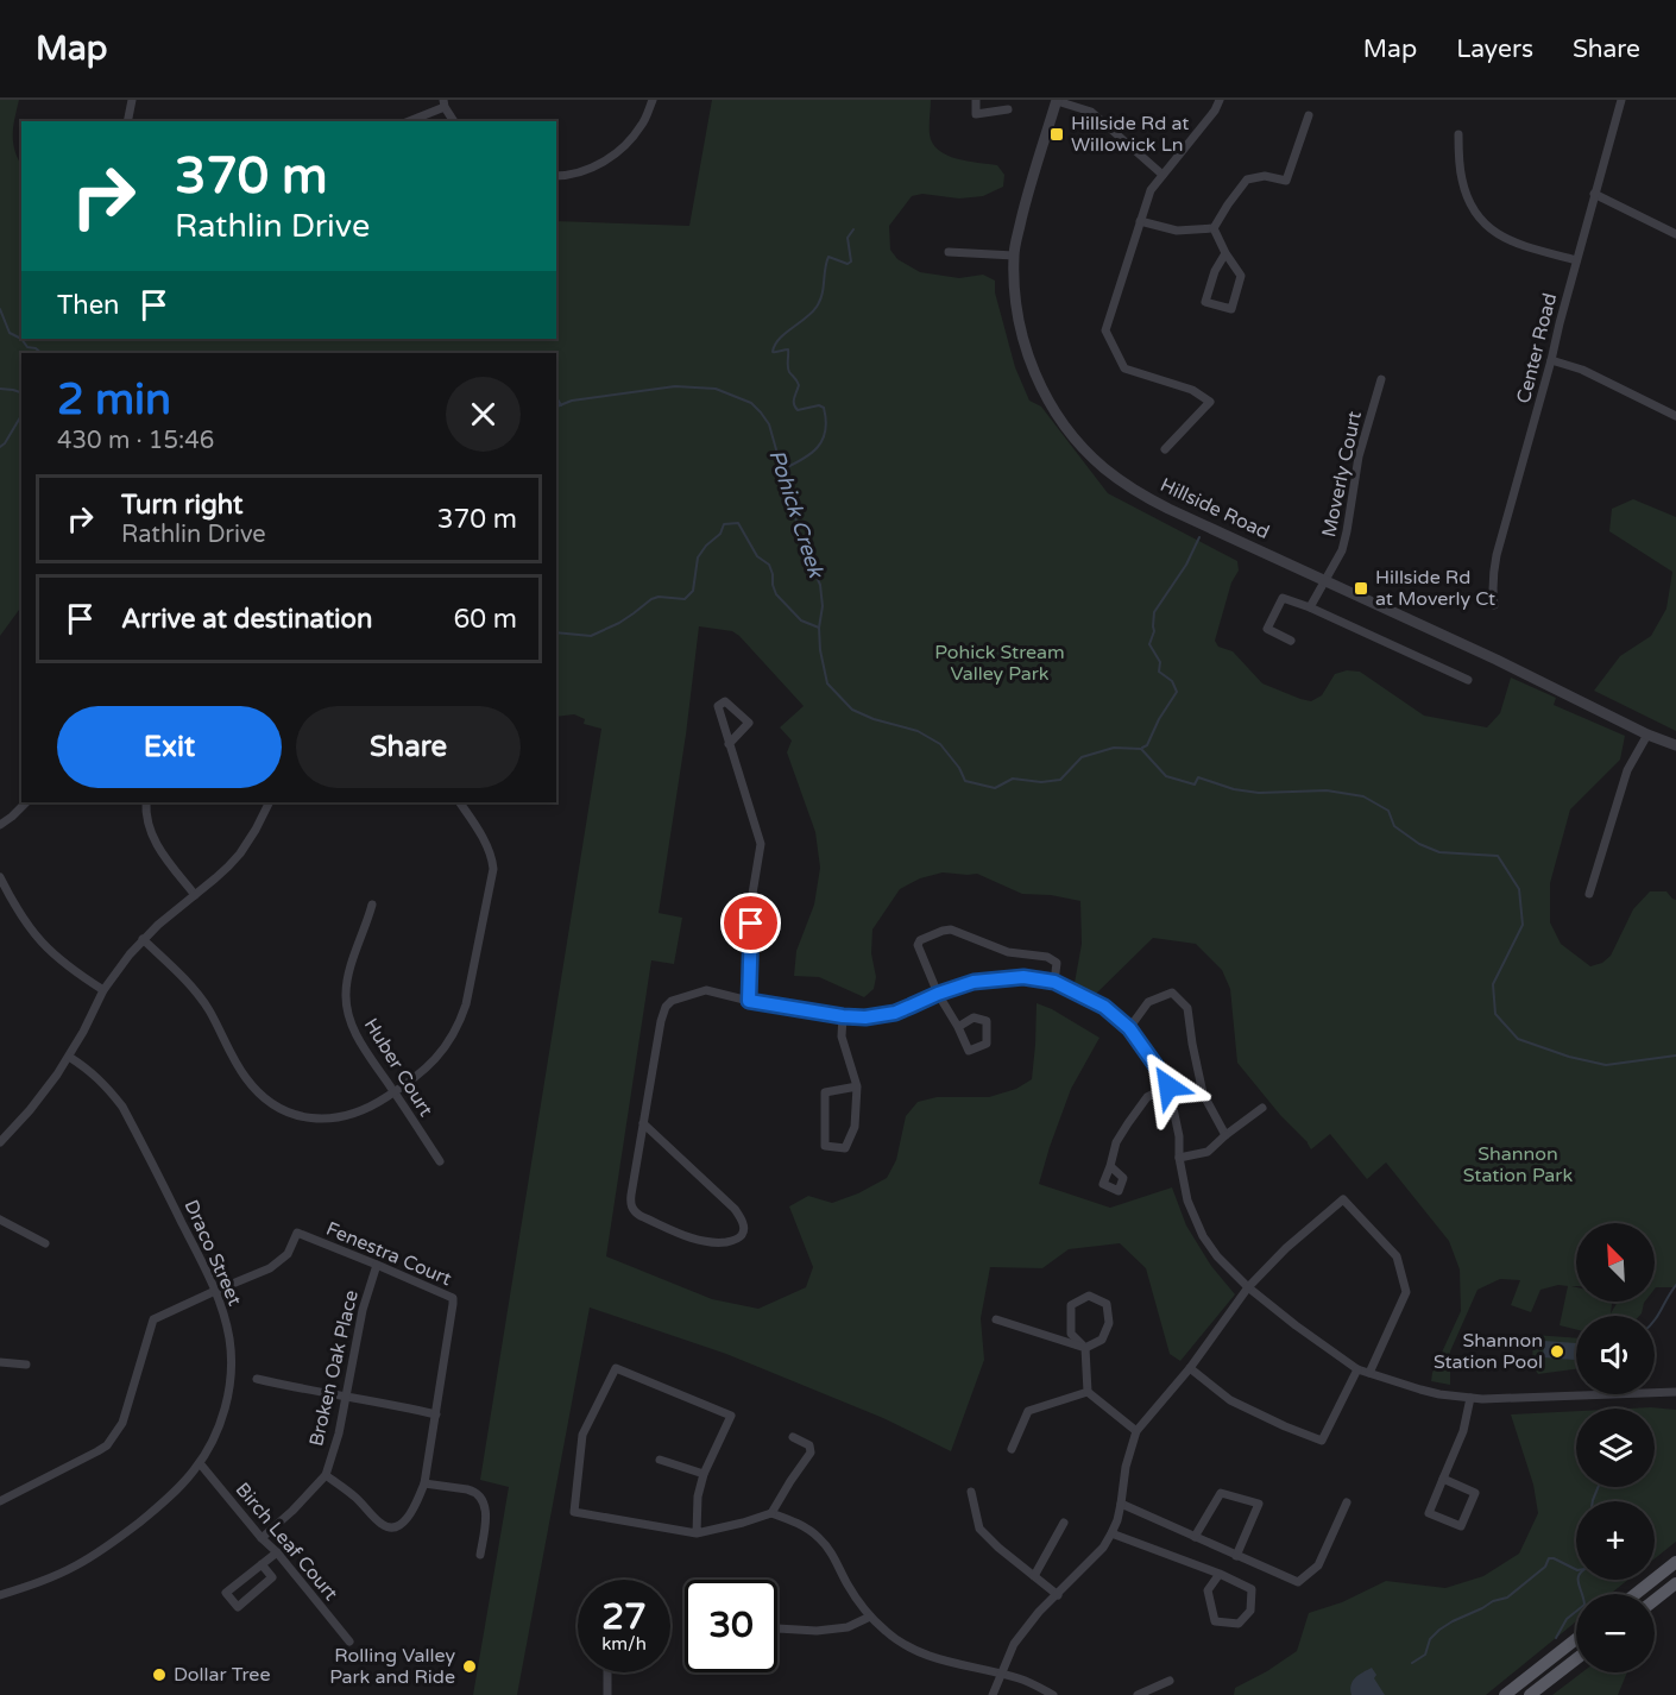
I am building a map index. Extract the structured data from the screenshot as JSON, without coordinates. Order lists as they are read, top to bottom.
{
  "streets": {
    "street": [
      "Center Road",
      "Moverly Court",
      "Hillside Road",
      "Huber Court",
      "Draco Street",
      "Fenestra Court",
      "Broken Oak Place",
      "Birch Leaf Court"
    ]
  },
  "crossings": [
    ["Moverly Court", "Hillside Road"],
    ["Draco Street", "Fenestra Court"],
    ["Draco Street", "Birch Leaf Court"],
    ["Fenestra Court", "Broken Oak Place"],
    ["Broken Oak Place", "Birch Leaf Court"]
  ],
  "water": ["Pohick Creek"],
  "parks": ["Pohick Stream Valley Park", "Shannon Station Park"],
  "places": {
    "transit": ["Hillside Rd at Willowick Ln", "Hillside Rd at Moverly Ct"],
    "other": ["Shannon Station Pool", "Rolling Valley Park and Ride", "Dollar Tree"]
  },
  "north": "top left",
  "page": {
    "header": "Map",
    "nav": ["Map", "Layers", "Share"],
    "turn": ["370 m", "Rathlin Drive"],
    "then": "Then",
    "heading": ["2 min", "430 m · 15:46"],
    "list": [
      {
        "name": "Turn right",
        "note": "Rathlin Drive",
        "value": "370 m"
      },
      {
        "name": "Arrive at destination",
        "value": "60 m"
      }
    ],
    "buttons": ["Exit", "Share"],
    "map_buttons": ["+", "−"],
    "speed": "27 km/h",
    "limit": "30"
  }
}
